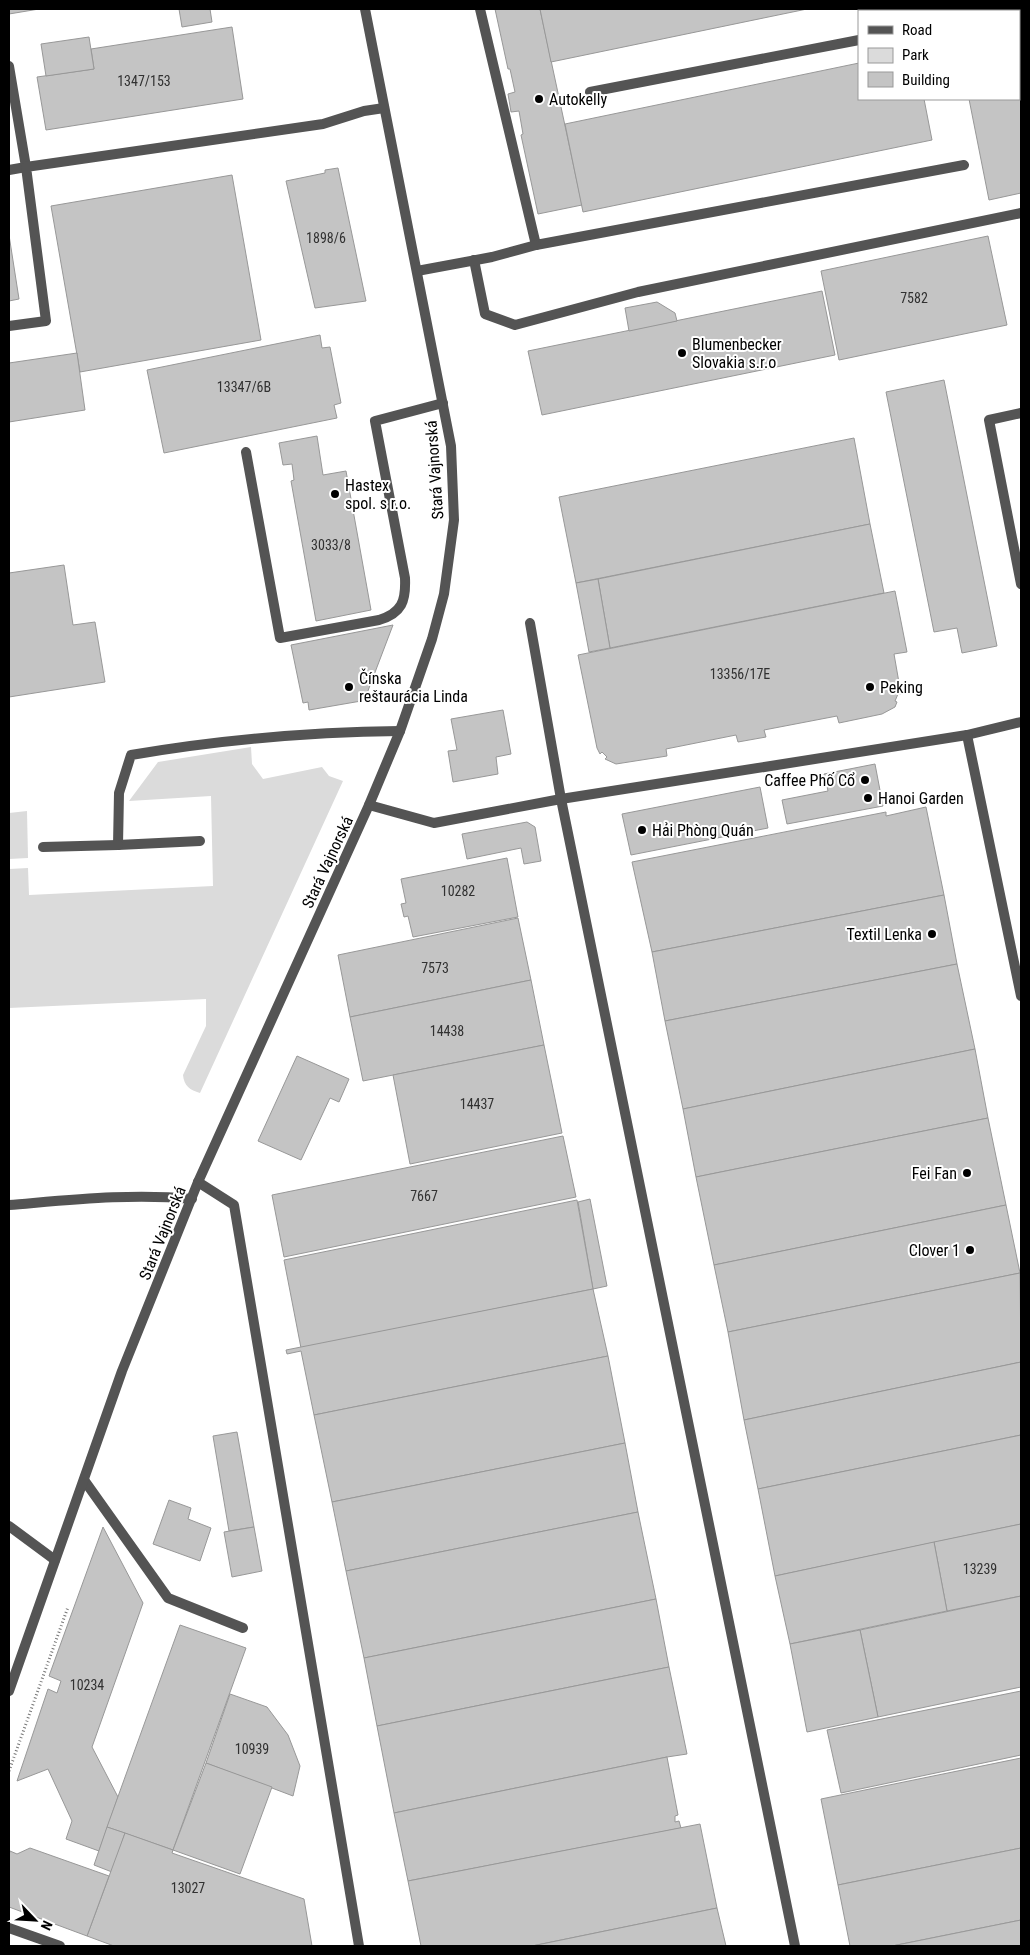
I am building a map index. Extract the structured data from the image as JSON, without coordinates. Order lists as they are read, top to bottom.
{
  "streets": {
    "street": ["Stará Vajnorská"]
  },
  "places": [
    "Autokelly",
    "Blumenbecker Slovakia s.r.o",
    "Hastex spol. s r.o.",
    "Čínska reštaurácia Linda",
    "Peking",
    "Caffee Phố Cổ",
    "Hanoi Garden",
    "Hải Phòng Quán",
    "Textil Lenka",
    "Fei Fan",
    "Clover 1"
  ],
  "house_numbers": [
    "1347/153",
    "1898/6",
    "7582",
    "13347/6B",
    "3033/8",
    "13356/17E",
    "10282",
    "7573",
    "14438",
    "14437",
    "7667",
    "13239",
    "10234",
    "10939",
    "13027"
  ],
  "legend": ["Road", "Park", "Building"],
  "north": "bottom right"
}
